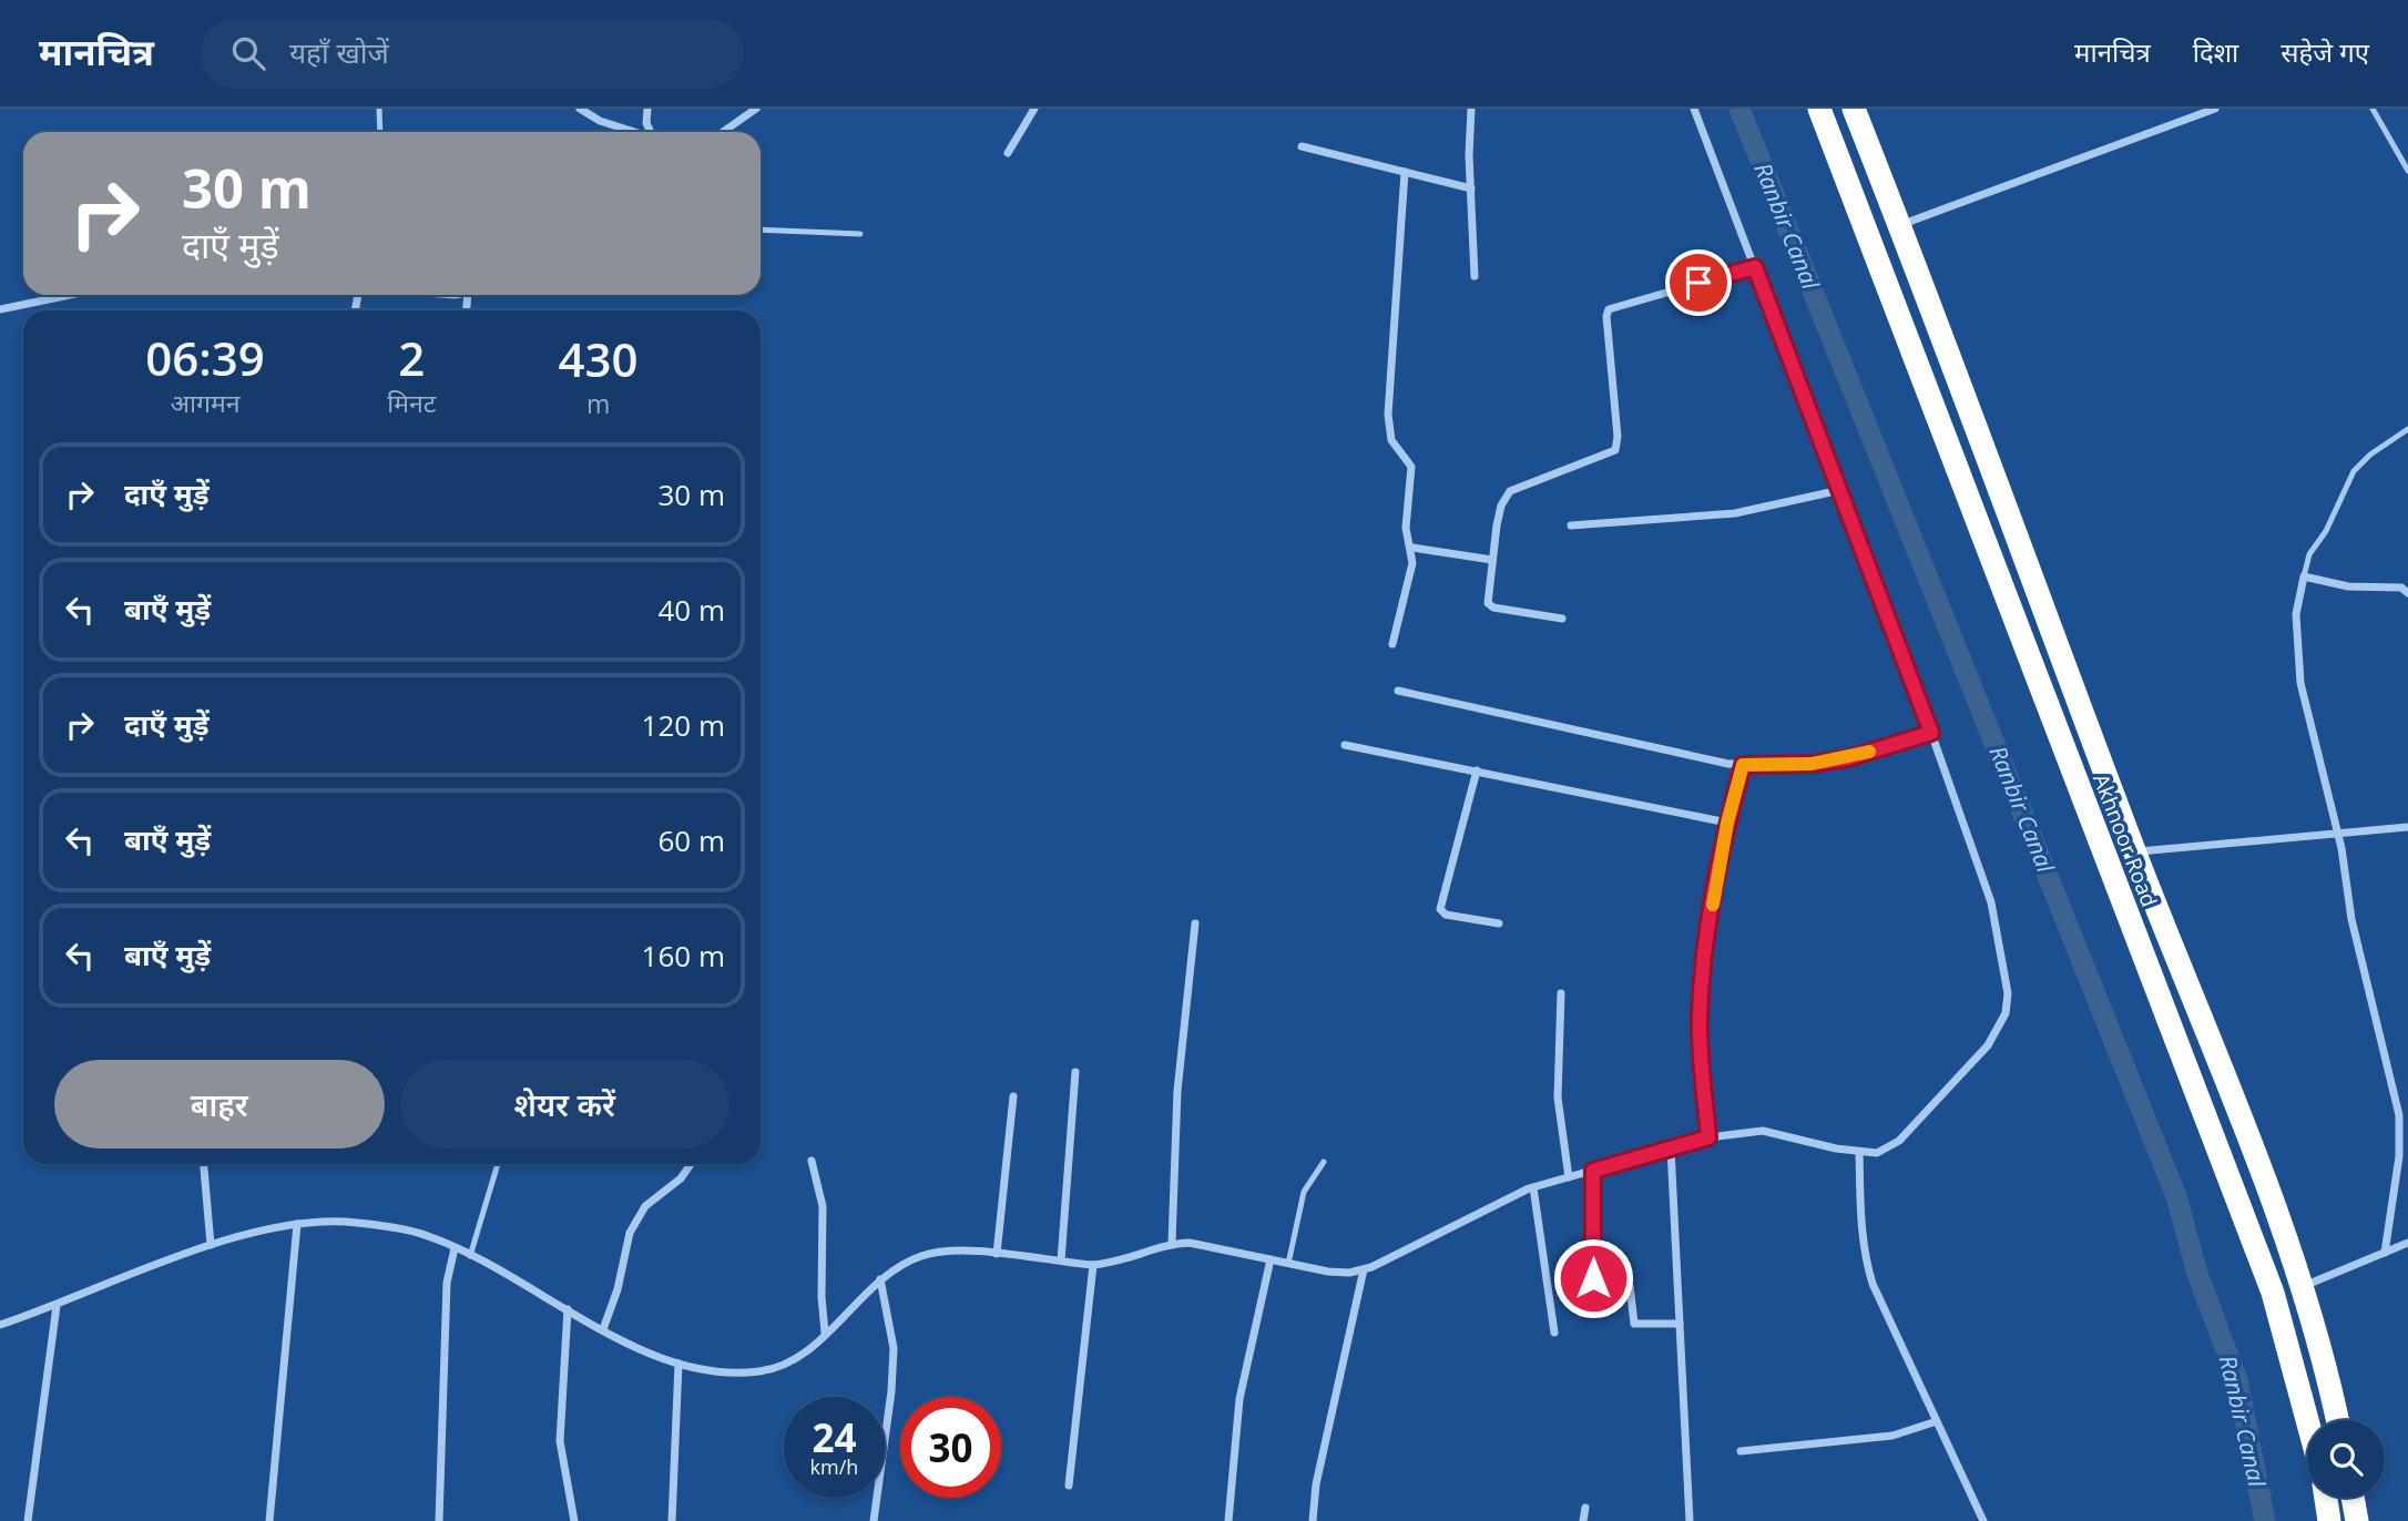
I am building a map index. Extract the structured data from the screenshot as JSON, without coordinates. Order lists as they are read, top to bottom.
{
  "streets": {
    "highway": ["Akhnoor Road"]
  },
  "water": ["Ranbir Canal"],
  "page": {
    "header": "मानचित्र",
    "search": "यहाँ खोजें",
    "nav": ["मानचित्र", "दिशा", "सहेजे गए"],
    "turn": ["30 m", "दाएँ मुड़ें"],
    "eta": [
      "06:39",
      "आगमन",
      "2",
      "मिनट",
      "430",
      "m"
    ],
    "list": [
      {
        "name": "दाएँ मुड़ें",
        "value": "30 m"
      },
      {
        "name": "बाएँ मुड़ें",
        "value": "40 m"
      },
      {
        "name": "दाएँ मुड़ें",
        "value": "120 m"
      },
      {
        "name": "बाएँ मुड़ें",
        "value": "60 m"
      },
      {
        "name": "बाएँ मुड़ें",
        "value": "160 m"
      }
    ],
    "buttons": ["बाहर", "शेयर करें"],
    "speed": "24 km/h",
    "limit": "30"
  }
}
